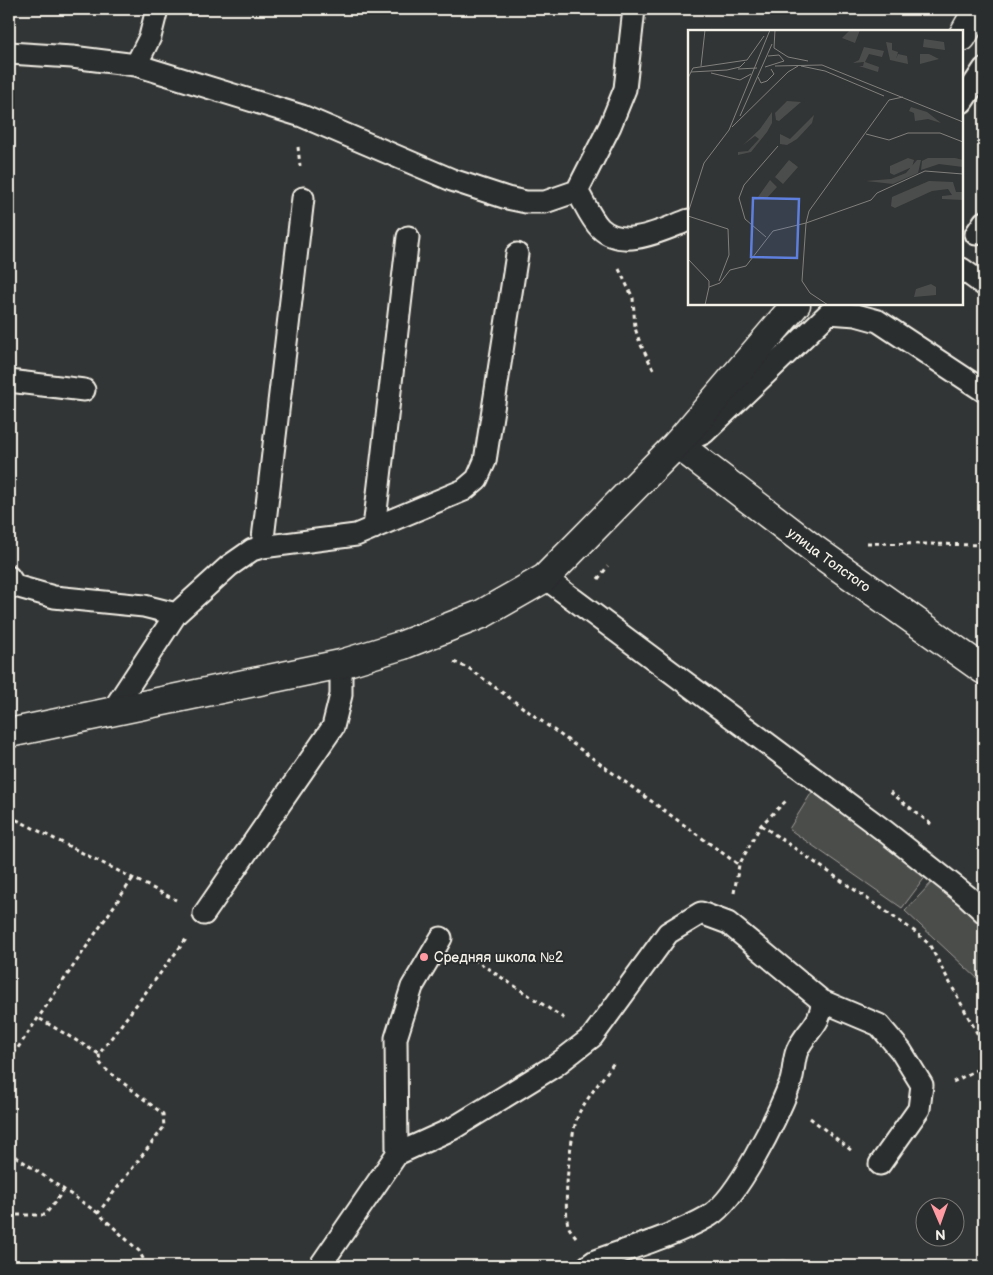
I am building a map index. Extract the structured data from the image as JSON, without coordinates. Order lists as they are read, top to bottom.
{
  "streets": {
    "main road": ["улица Толстого"]
  },
  "places": ["Средняя школа №2"],
  "north": "bottom"
}
